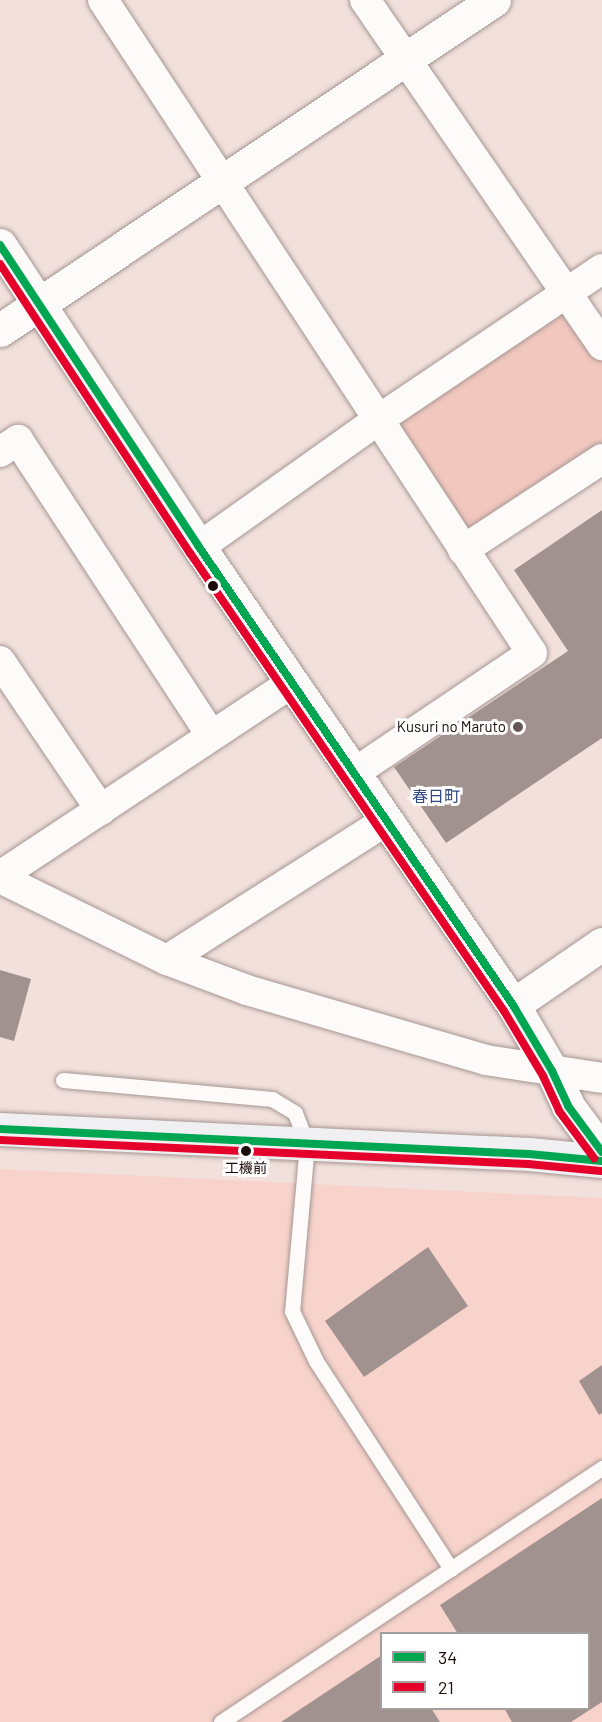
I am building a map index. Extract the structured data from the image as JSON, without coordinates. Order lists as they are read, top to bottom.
{
  "districts": ["春日町"],
  "places": ["Kusuri no Maruto", "工機前"],
  "lines": ["transit line 34", "transit line 21"],
  "legend": ["34", "21"]
}
